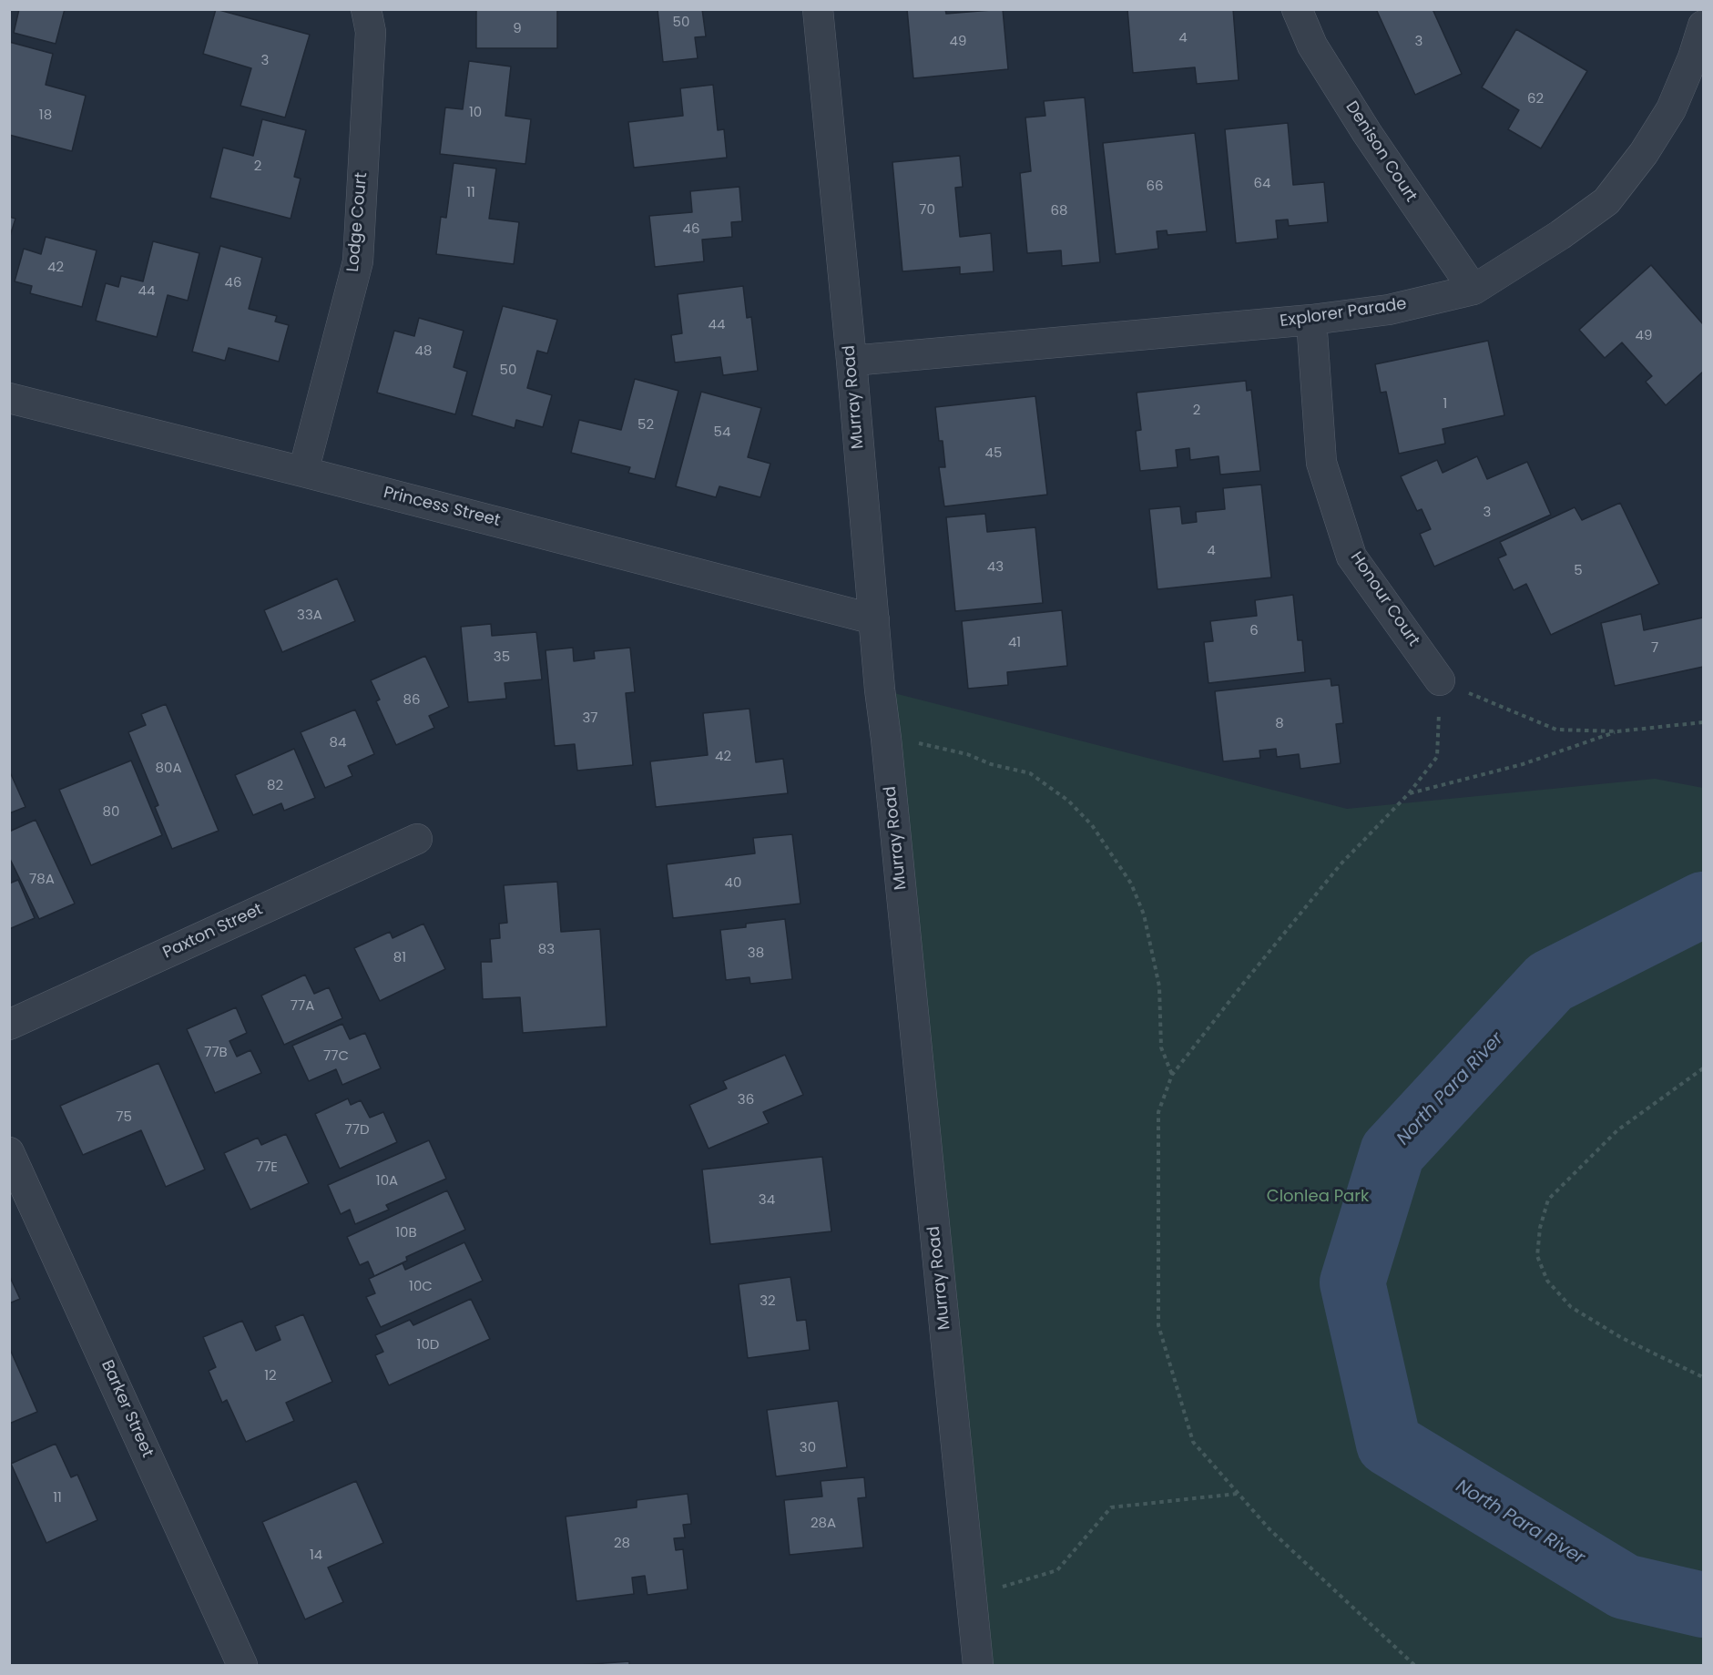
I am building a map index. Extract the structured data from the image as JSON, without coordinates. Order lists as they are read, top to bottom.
{
  "streets": {
    "street": [
      "Denison Court",
      "Lodge Court",
      "Explorer Parade",
      "Murray Road",
      "Princess Street",
      "Honour Court",
      "Paxton Street",
      "Barker Street"
    ]
  },
  "crossings": [
    ["Denison Court", "Explorer Parade"],
    ["Lodge Court", "Princess Street"],
    ["Explorer Parade", "Murray Road"],
    ["Explorer Parade", "Honour Court"],
    ["Murray Road", "Princess Street"]
  ],
  "water": ["North Para River"],
  "parks": ["Clonlea Park"],
  "house_numbers": [
    "50",
    "9",
    "4",
    "49",
    "3",
    "3",
    "62",
    "10",
    "18",
    "2",
    "64",
    "66",
    "11",
    "70",
    "68",
    "46",
    "42",
    "46",
    "44",
    "44",
    "49",
    "48",
    "50",
    "1",
    "2",
    "52",
    "54",
    "45",
    "3",
    "4",
    "43",
    "5",
    "33A",
    "6",
    "41",
    "7",
    "35",
    "86",
    "37",
    "8",
    "84",
    "42",
    "80A",
    "82",
    "80",
    "78A",
    "40",
    "83",
    "38",
    "81",
    "77A",
    "77B",
    "77C",
    "36",
    "75",
    "77D",
    "77E",
    "10A",
    "34",
    "10B",
    "10C",
    "32",
    "10D",
    "12",
    "30",
    "11",
    "28A",
    "28",
    "14"
  ]
}
